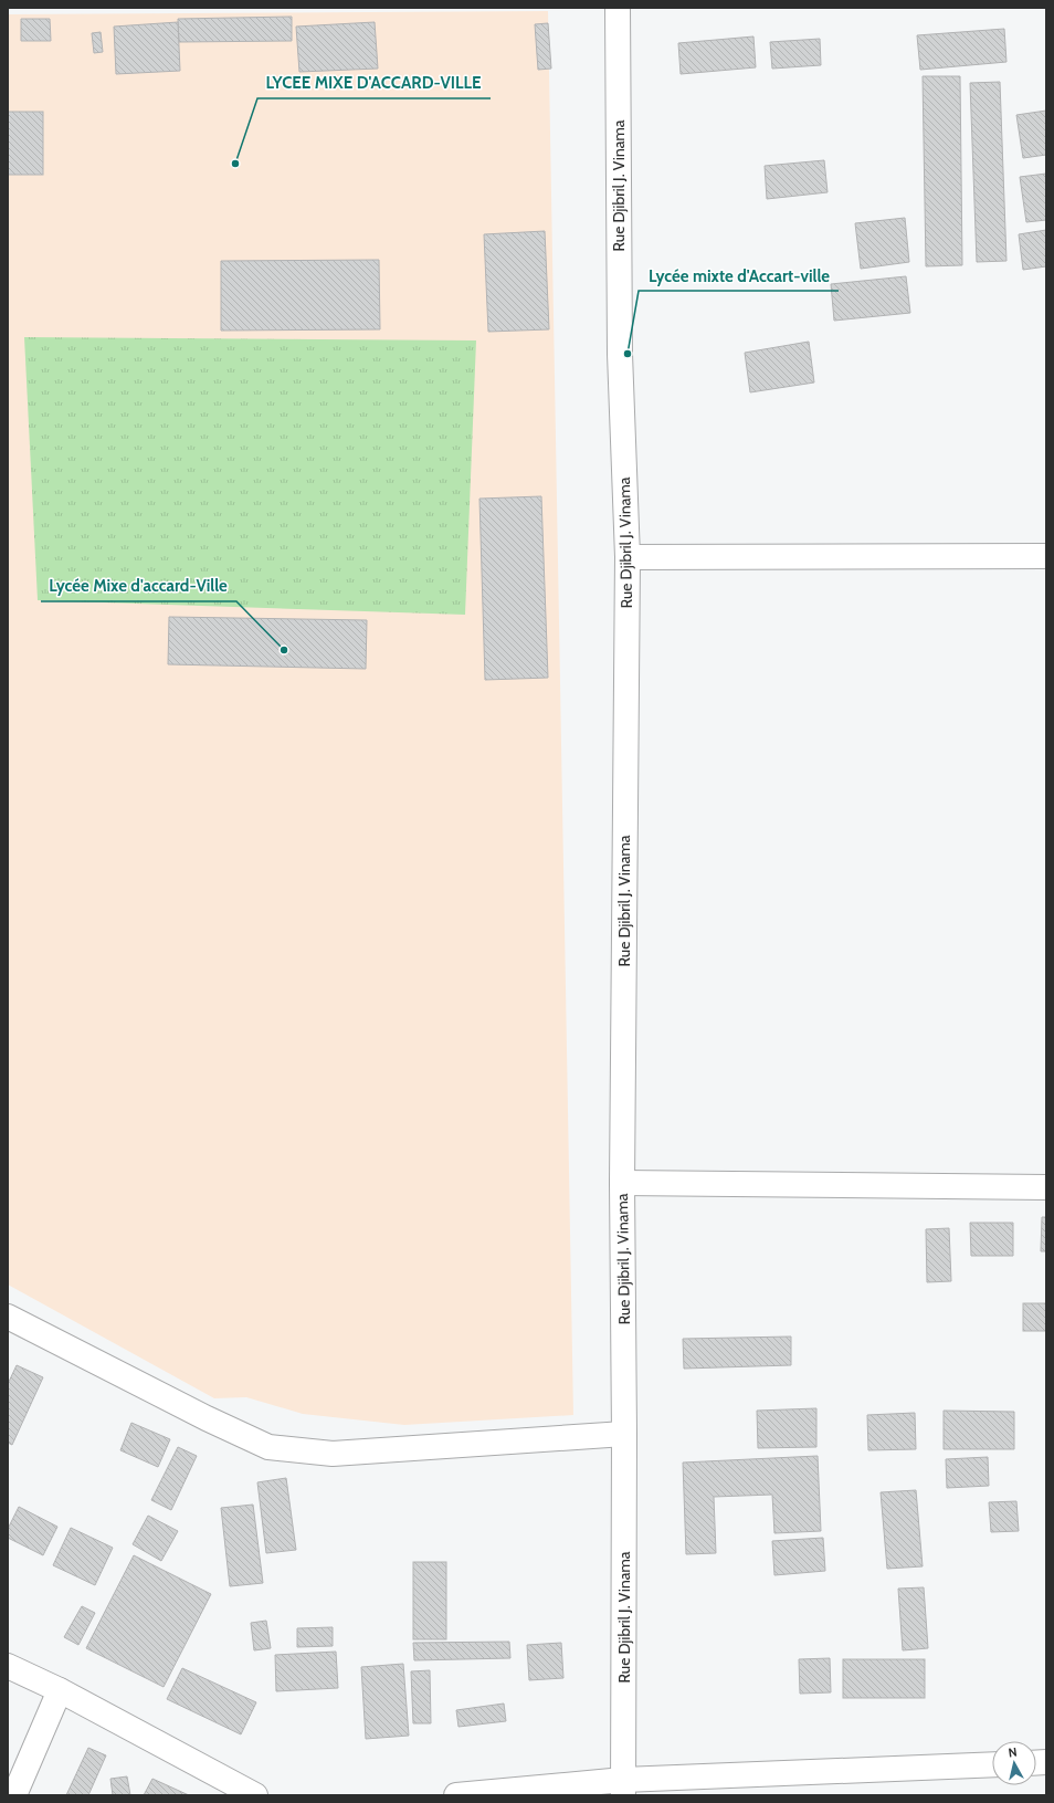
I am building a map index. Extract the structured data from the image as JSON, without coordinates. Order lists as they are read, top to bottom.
{
  "streets": {
    "street": ["Rue Djibril J. Vinama"]
  },
  "places": ["LYCEE MIXE D'ACCARD-VILLE", "Lycée mixte d'Accart-ville", "Lycée Mixe d'accard-Ville"],
  "north": "top"
}
